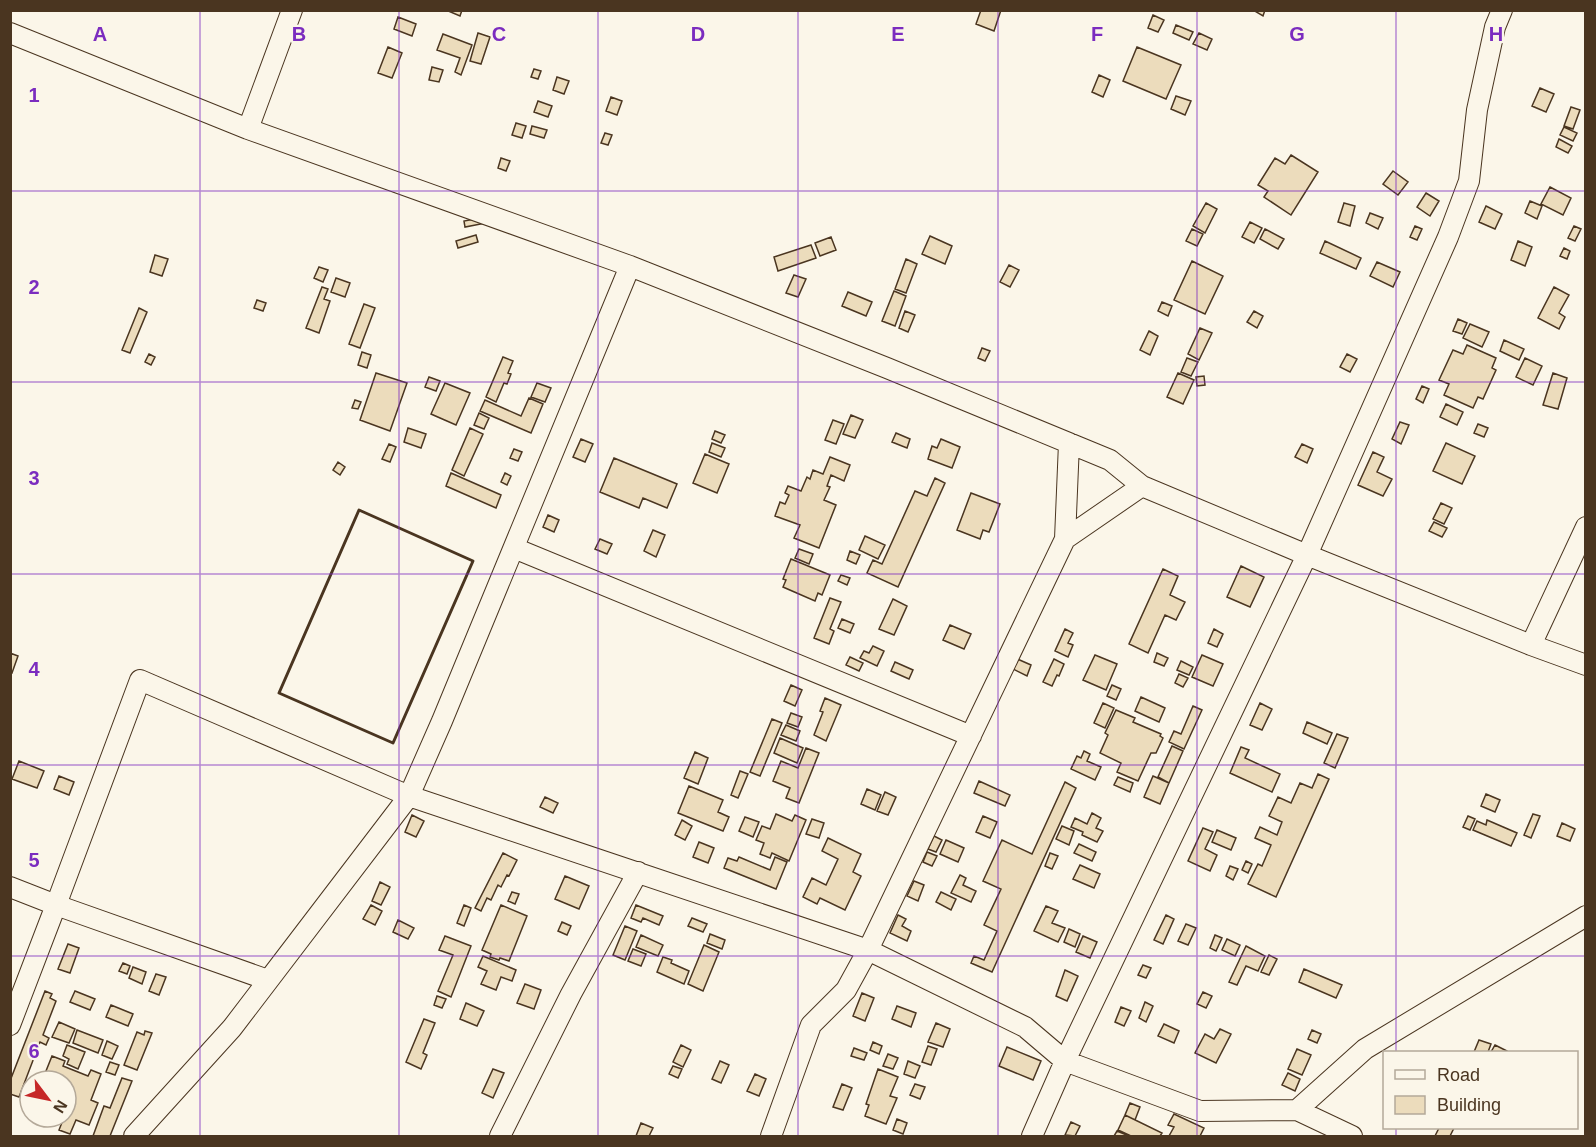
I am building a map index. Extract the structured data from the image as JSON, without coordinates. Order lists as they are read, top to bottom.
{
  "legend": ["Road", "Building"],
  "north": "bottom right",
  "grid": {
    "columns": [
      "A",
      "B",
      "C",
      "D",
      "E",
      "F",
      "G",
      "H"
    ],
    "rows": [
      "1",
      "2",
      "3",
      "4",
      "5",
      "6"
    ]
  }
}
